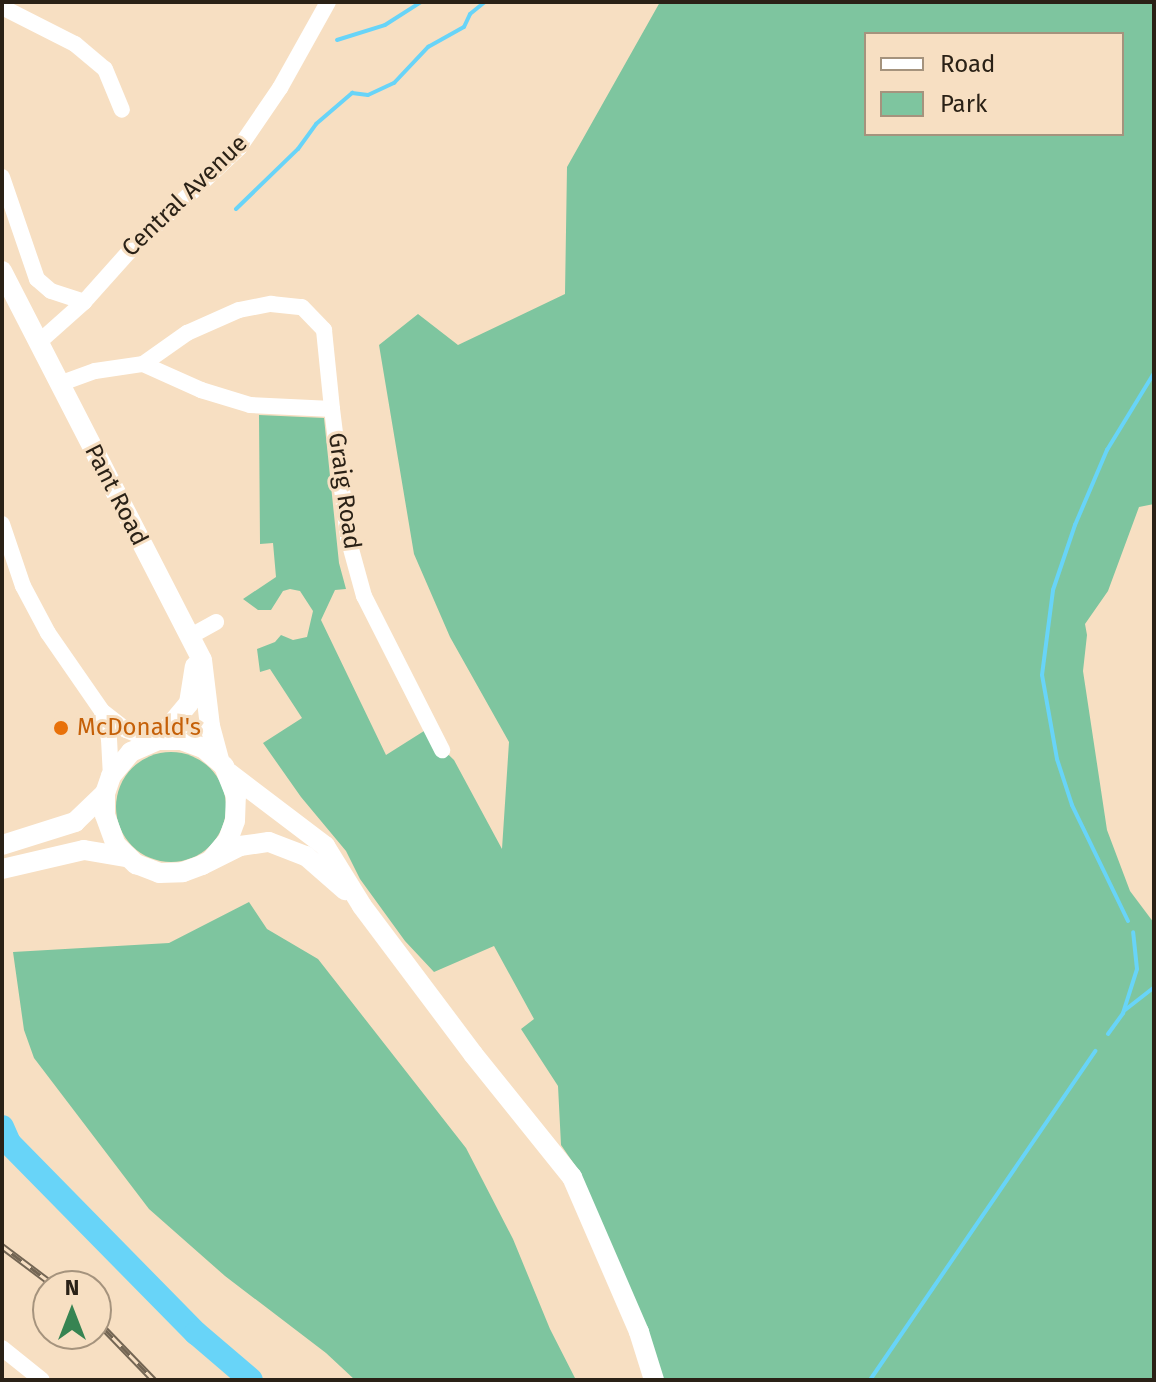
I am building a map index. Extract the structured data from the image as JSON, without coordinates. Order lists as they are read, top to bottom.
{
  "streets": {
    "main road": ["Pant Road"],
    "street": ["Central Avenue", "Graig Road"]
  },
  "crossings": [
    ["Central Avenue", "Pant Road"]
  ],
  "places": ["McDonald's"],
  "legend": ["Road", "Park"],
  "north": "top"
}
